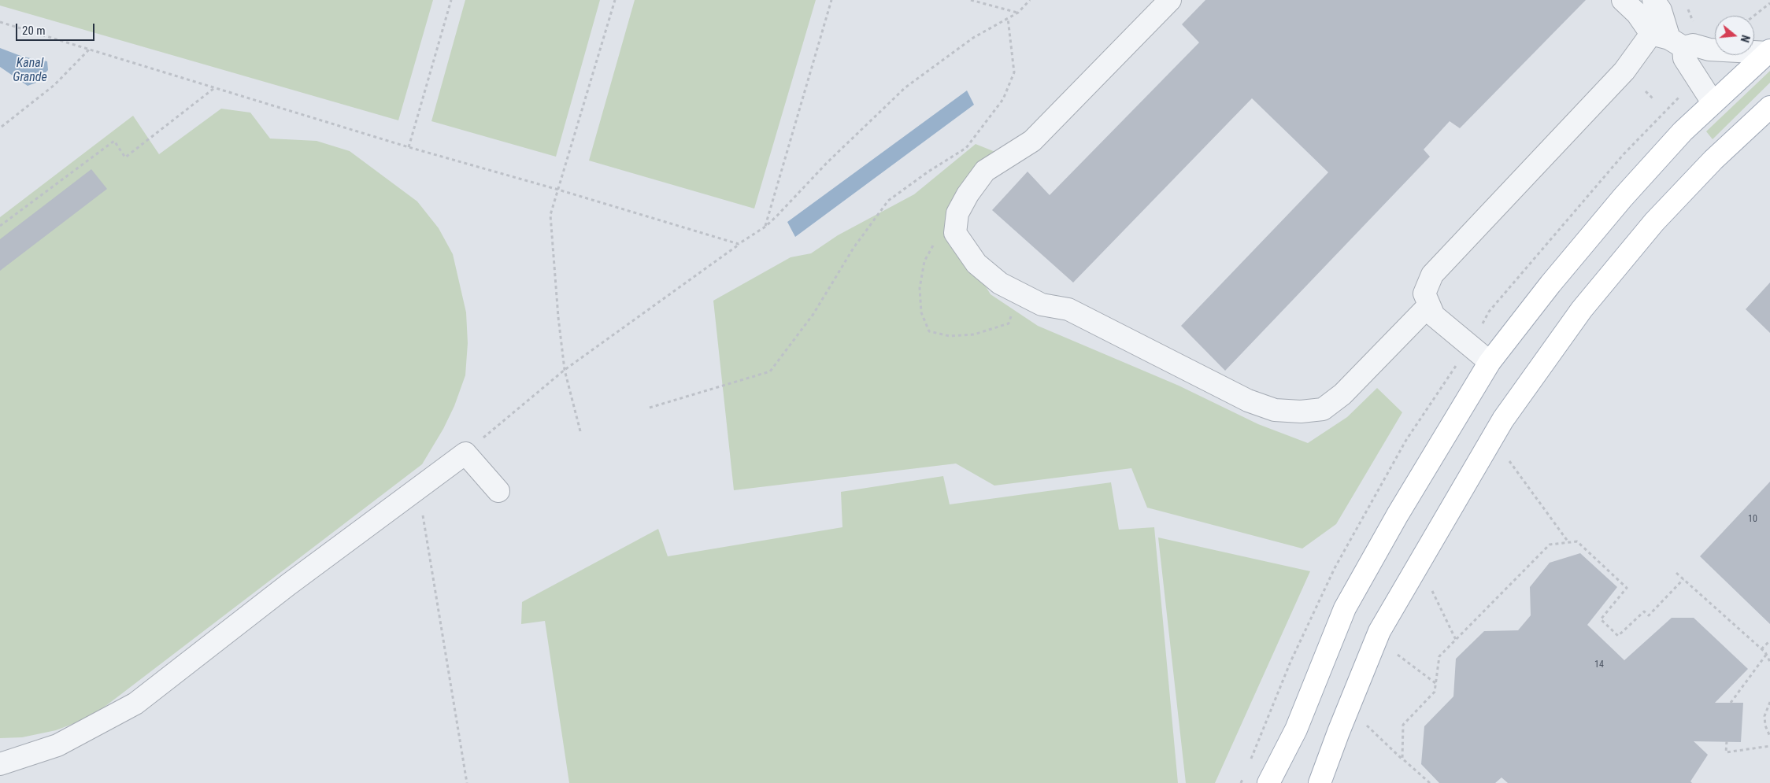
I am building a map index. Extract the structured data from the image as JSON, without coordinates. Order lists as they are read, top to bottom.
{
  "water": ["Kanal Grande"],
  "house_numbers": ["10", "14"],
  "scale_bar": "20 m",
  "north": "right"
}
